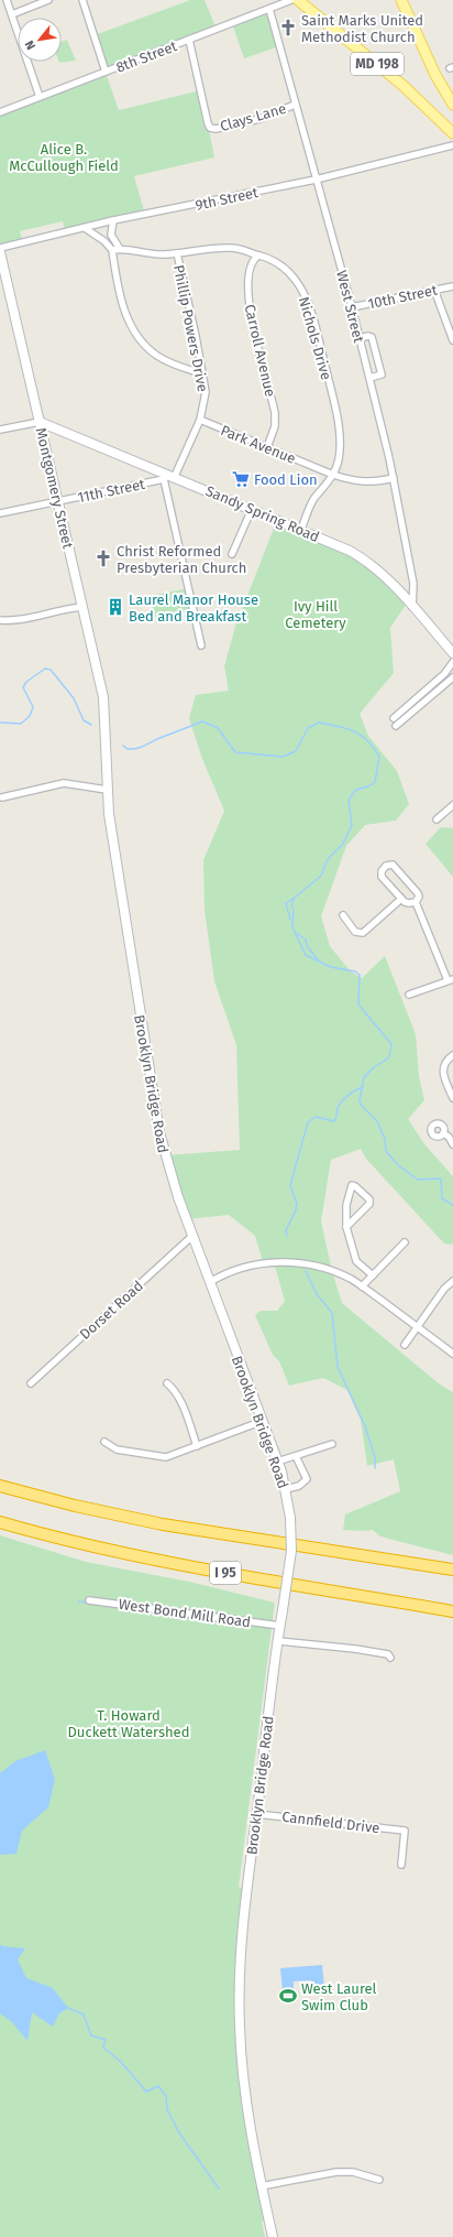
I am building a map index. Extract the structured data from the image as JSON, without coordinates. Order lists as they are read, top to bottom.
{
  "streets": {
    "highway": ["I 95"],
    "main road": ["MD 198"],
    "street": [
      "8th Street",
      "Clays Lane",
      "9th Street",
      "10th Street",
      "West Street",
      "Phillip Powers Drive",
      "Nichols Drive",
      "Carroll Avenue",
      "Park Avenue",
      "Montgomery Street",
      "11th Street",
      "Sandy Spring Road",
      "Brooklyn Bridge Road",
      "Dorset Road",
      "West Bond Mill Road",
      "Cannfield Drive"
    ]
  },
  "crossings": [
    ["8th Street", "Clays Lane"],
    ["8th Street", "West Street"],
    ["Clays Lane", "West Street"],
    ["9th Street", "West Street"],
    ["10th Street", "West Street"],
    ["West Street", "Park Avenue"],
    ["West Street", "Sandy Spring Road"],
    ["Phillip Powers Drive", "Nichols Drive"],
    ["Phillip Powers Drive", "Park Avenue"],
    ["Phillip Powers Drive", "11th Street"],
    ["Phillip Powers Drive", "Sandy Spring Road"],
    ["Nichols Drive", "Carroll Avenue"],
    ["Nichols Drive", "Park Avenue"],
    ["Nichols Drive", "Sandy Spring Road"],
    ["Carroll Avenue", "Park Avenue"],
    ["Montgomery Street", "11th Street"],
    ["Montgomery Street", "Sandy Spring Road"],
    ["Montgomery Street", "Brooklyn Bridge Road"],
    ["11th Street", "Sandy Spring Road"],
    ["Brooklyn Bridge Road", "Dorset Road"],
    ["Brooklyn Bridge Road", "West Bond Mill Road"],
    ["Brooklyn Bridge Road", "Cannfield Drive"]
  ],
  "parks": ["Alice B. McCullough Field", "Ivy Hill Cemetery", "T. Howard Duckett Watershed"],
  "places": {
    "church": ["Saint Marks United Methodist Church", "Christ Reformed Presbyterian Church"],
    "supermarket": ["Food Lion"],
    "building": ["Laurel Manor House Bed and Breakfast"],
    "sports": ["West Laurel Swim Club"]
  },
  "north": "bottom left"
}
